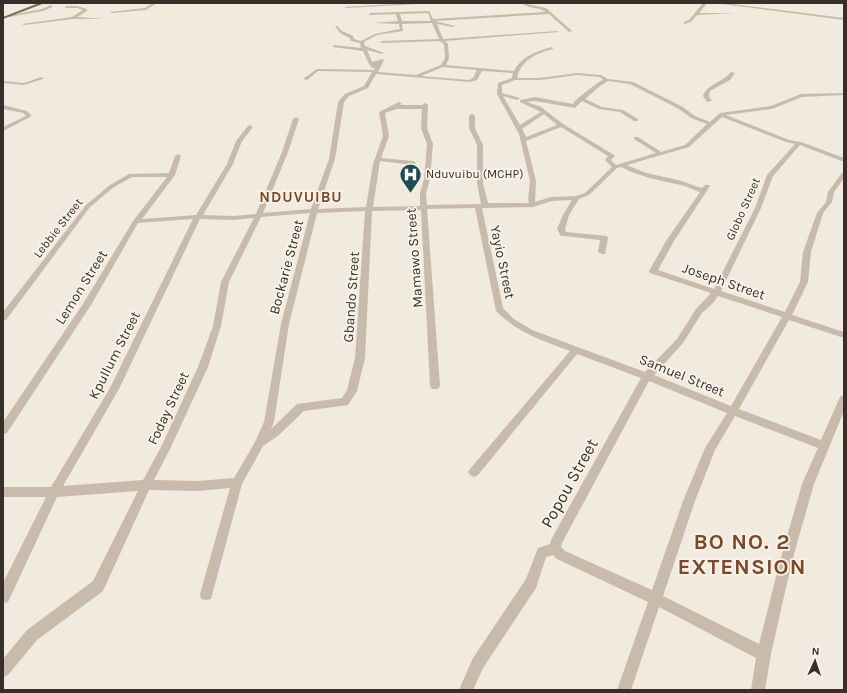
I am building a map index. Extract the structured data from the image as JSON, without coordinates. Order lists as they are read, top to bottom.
{
  "streets": {
    "street": [
      "Globo Street",
      "Lebbie Street",
      "Mamawo Street",
      "Yayio Street",
      "Bockarie Street",
      "Joseph Street",
      "Lemon Street",
      "Gbando Street",
      "Kpullum Street",
      "Samuel Street",
      "Foday Street",
      "Popou Street"
    ]
  },
  "crossings": [
    ["Globo Street", "Joseph Street"],
    ["Globo Street", "Samuel Street"],
    ["Globo Street", "Popou Street"],
    ["Lebbie Street", "Lemon Street"],
    ["Mamawo Street", "Gbando Street"],
    ["Yayio Street", "Samuel Street"],
    ["Bockarie Street", "Gbando Street"],
    ["Samuel Street", "Popou Street"]
  ],
  "districts": ["NDUVUIBU", "BO NO. 2 EXTENSION"],
  "places": {
    "hospital": ["Nduvuibu (MCHP)"]
  },
  "north": "top"
}
